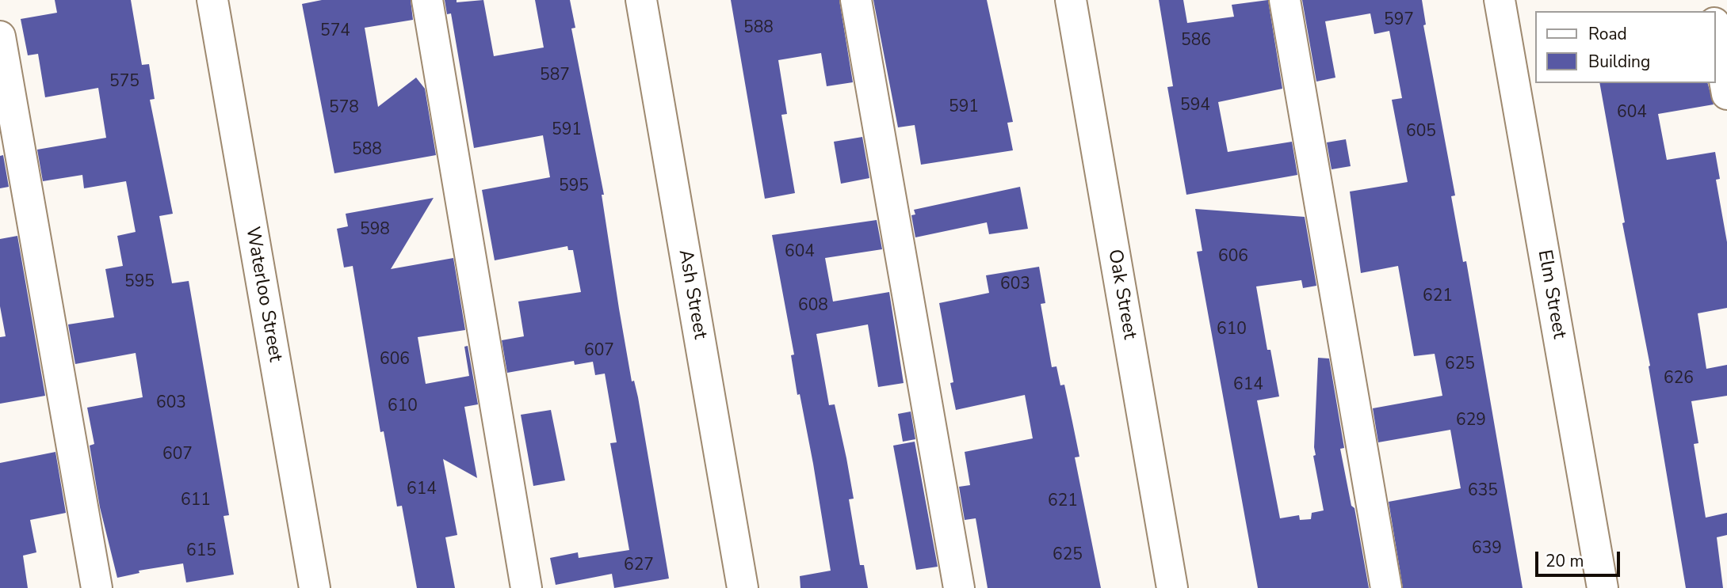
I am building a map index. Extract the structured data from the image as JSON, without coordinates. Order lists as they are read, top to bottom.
{
  "streets": {
    "street": [
      "Waterloo Street",
      "Ash Street",
      "Oak Street",
      "Elm Street"
    ]
  },
  "house_numbers": [
    "597",
    "588",
    "574",
    "586",
    "587",
    "575",
    "594",
    "591",
    "578",
    "604",
    "591",
    "605",
    "588",
    "595",
    "598",
    "604",
    "606",
    "595",
    "603",
    "621",
    "608",
    "610",
    "607",
    "606",
    "625",
    "626",
    "614",
    "603",
    "610",
    "629",
    "607",
    "614",
    "635",
    "611",
    "621",
    "639",
    "615",
    "625",
    "627"
  ],
  "legend": ["Road", "Building"],
  "scale_bar": "20 m"
}
